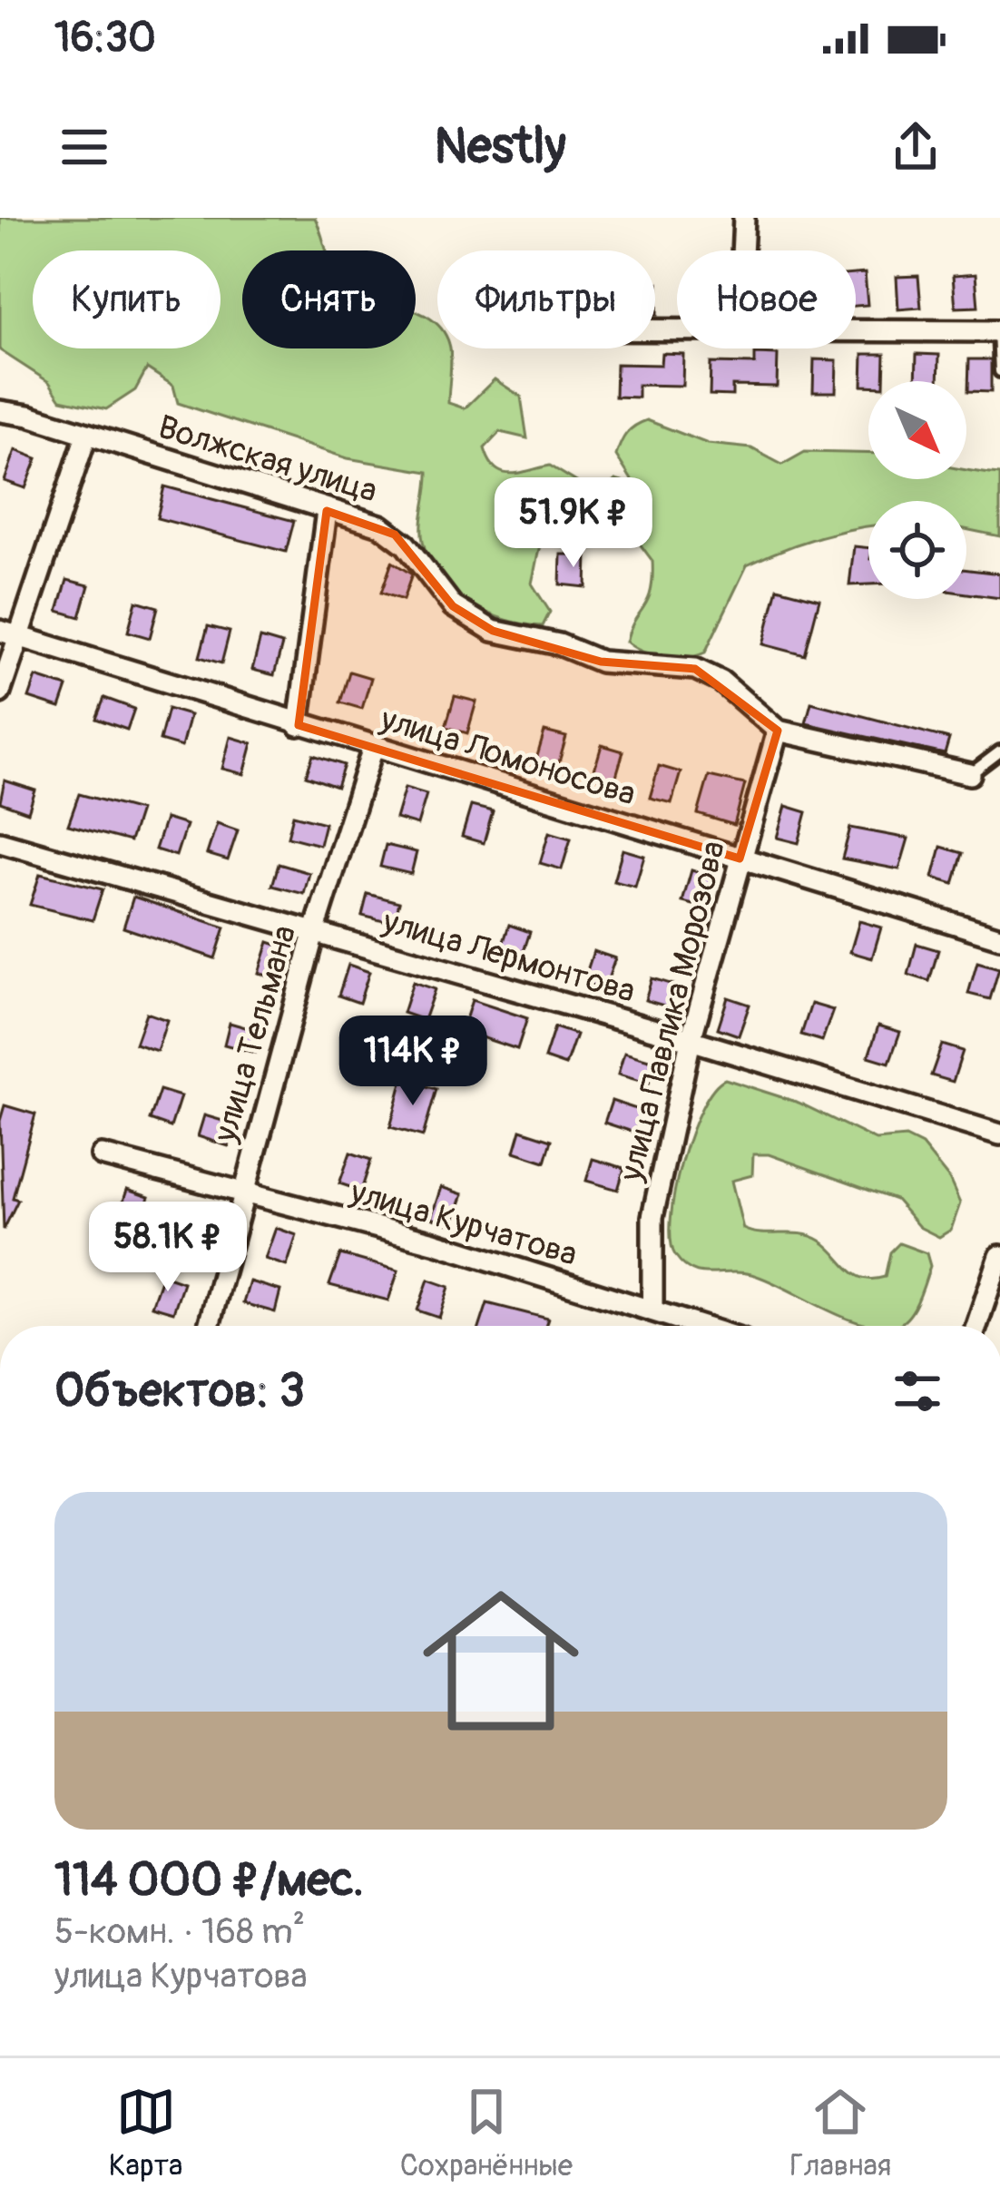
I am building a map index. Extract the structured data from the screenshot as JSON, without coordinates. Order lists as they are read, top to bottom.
{
  "streets": {
    "street": [
      "Волжская улица",
      "улица Ломоносова",
      "улица Лермонтова",
      "улица Павлика Морозова",
      "улица Тельмана",
      "улица Курчатова"
    ]
  },
  "crossings": [
    ["Волжская улица", "улица Павлика Морозова"],
    ["улица Ломоносова", "улица Павлика Морозова"],
    ["улица Ломоносова", "улица Тельмана"],
    ["улица Лермонтова", "улица Павлика Морозова"],
    ["улица Лермонтова", "улица Тельмана"],
    ["улица Павлика Морозова", "улица Курчатова"],
    ["улица Тельмана", "улица Курчатова"]
  ],
  "north": "bottom right",
  "page": {
    "status": "16:30",
    "header": "Nestly",
    "chip": [
      "Купить",
      "Снять",
      "Фильтры",
      "Новое"
    ],
    "price": ["51.9K ₽", "114K ₽", "58.1K ₽"],
    "heading": "Объектов: 3",
    "list": [
      {
        "name": "114 000 ₽/мес.",
        "note": "5-комн. · 168 m² · улица Курчатова"
      }
    ],
    "tabs": ["Карта", "Сохранённые", "Главная"]
  }
}
